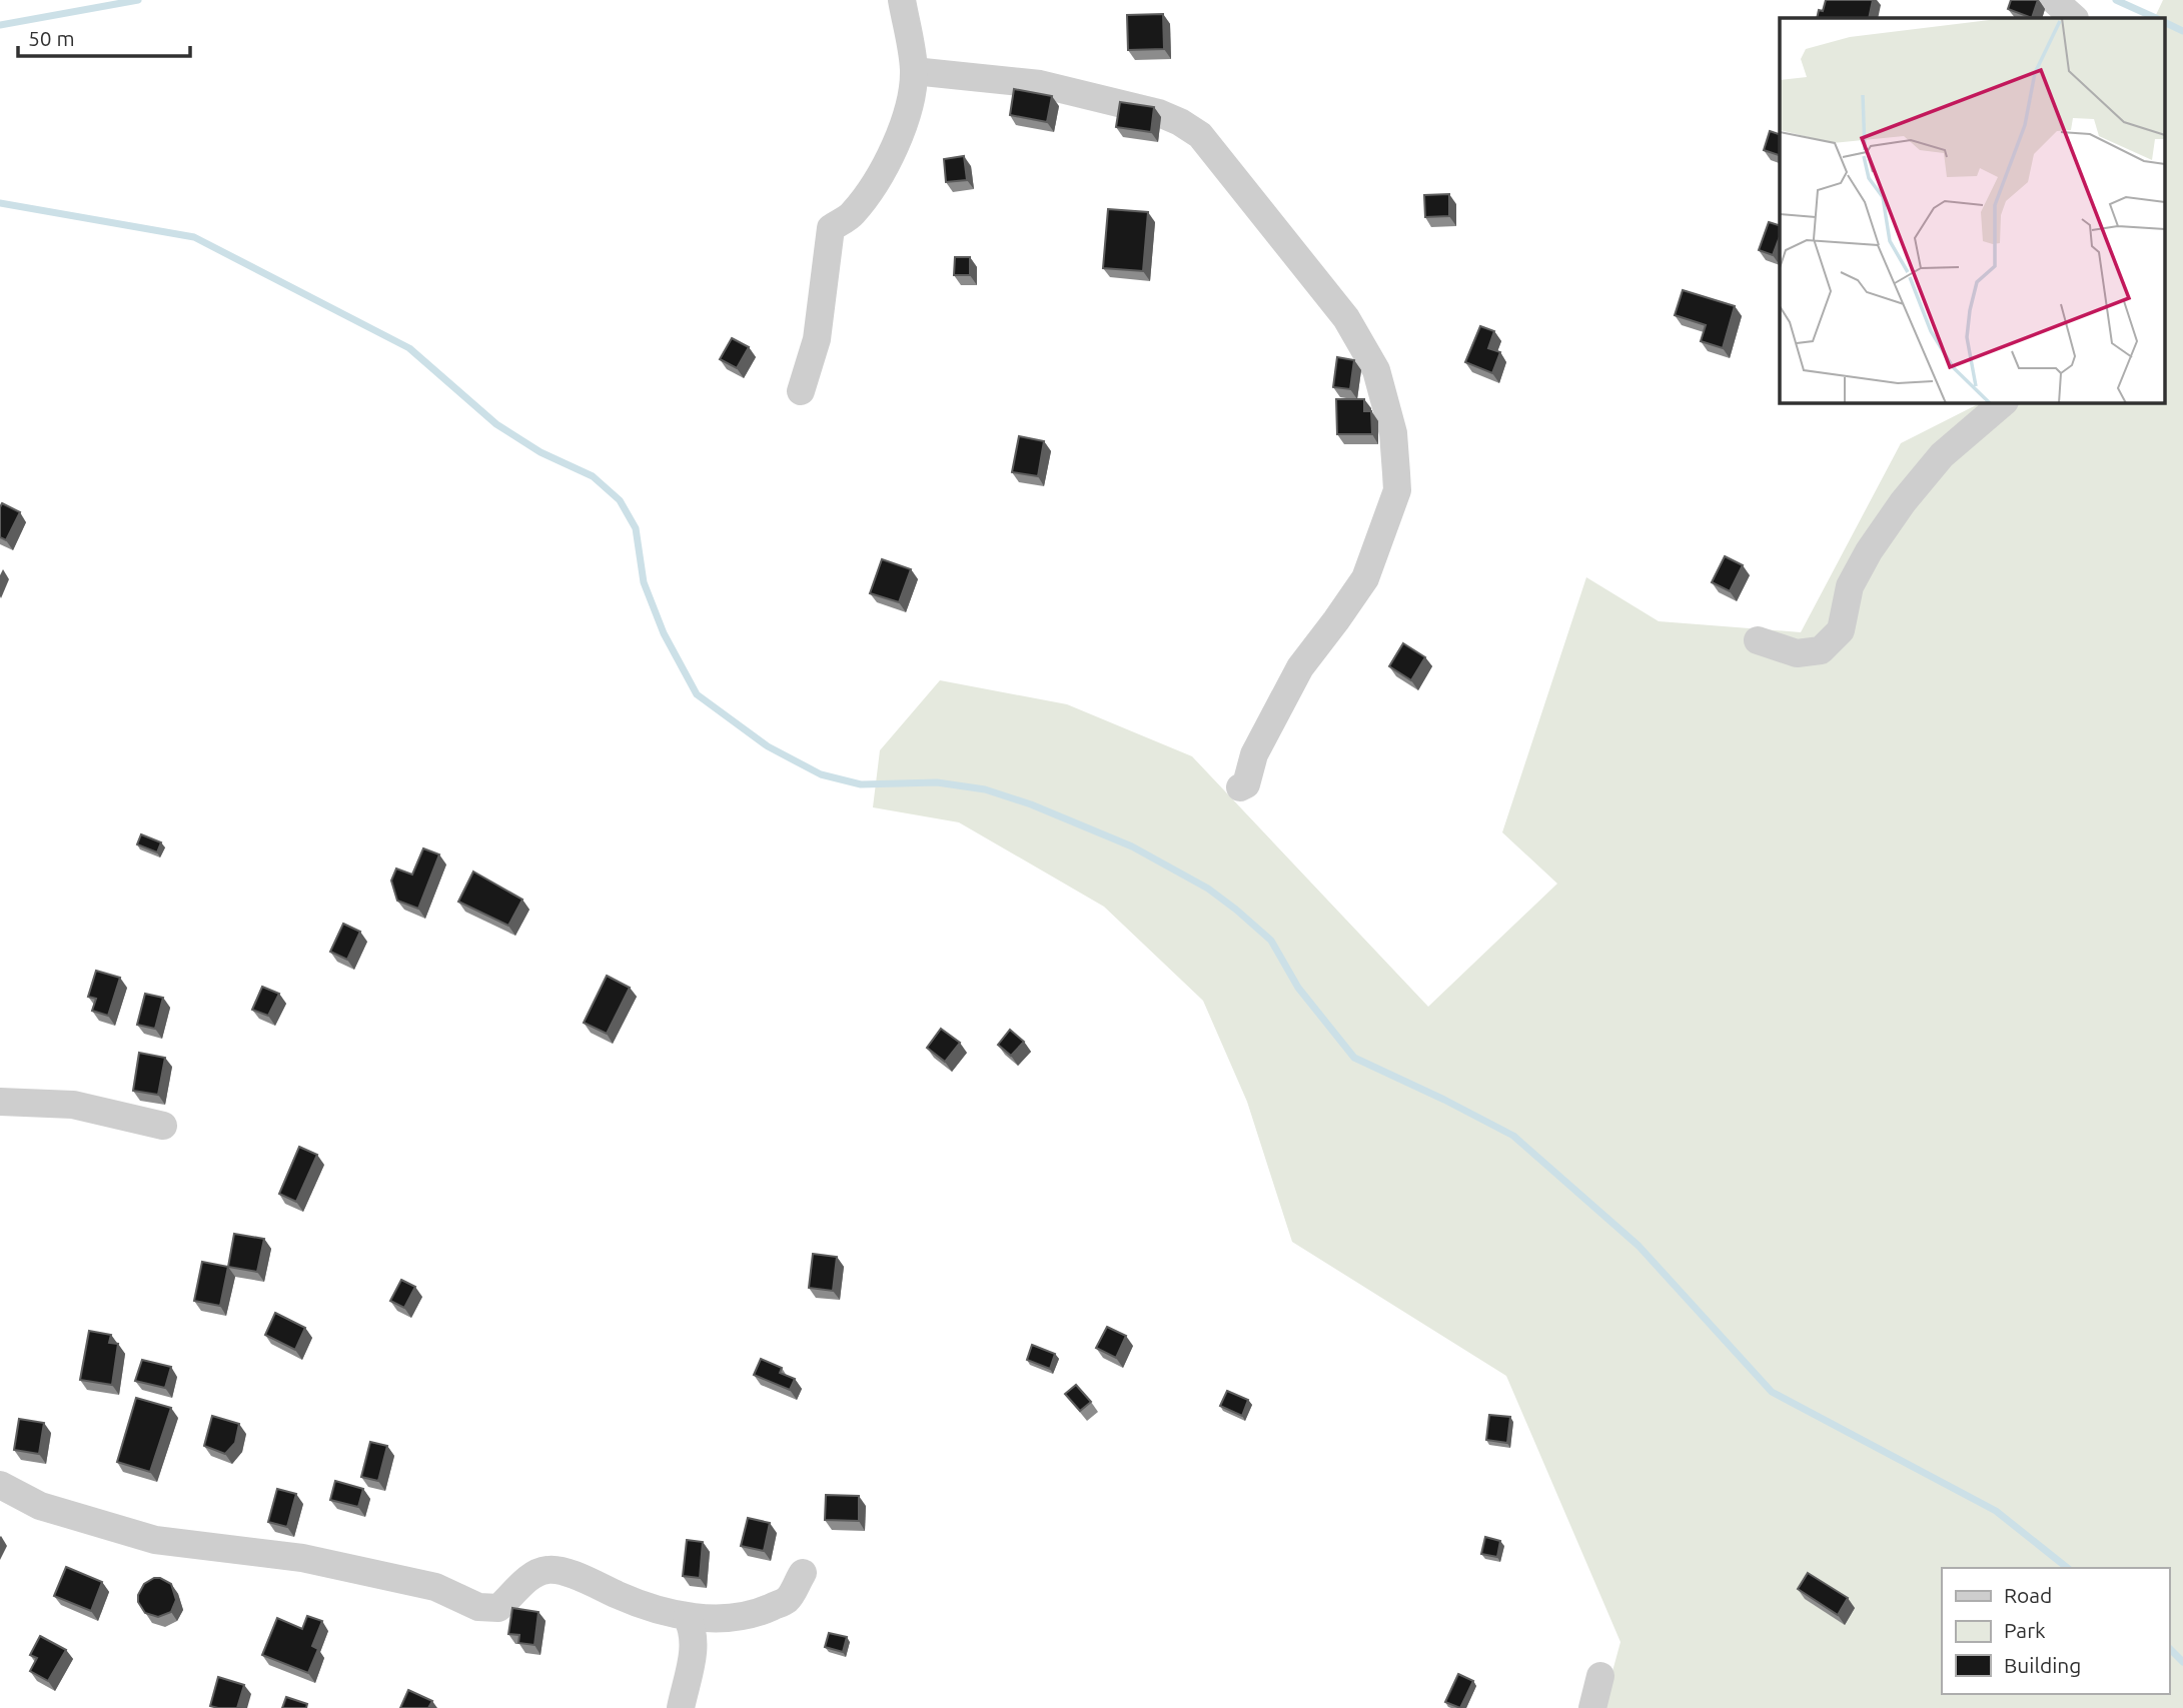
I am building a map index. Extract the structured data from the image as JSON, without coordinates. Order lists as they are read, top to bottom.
{
  "legend": ["Road", "Park", "Building"],
  "scale_bar": "50 m"
}
